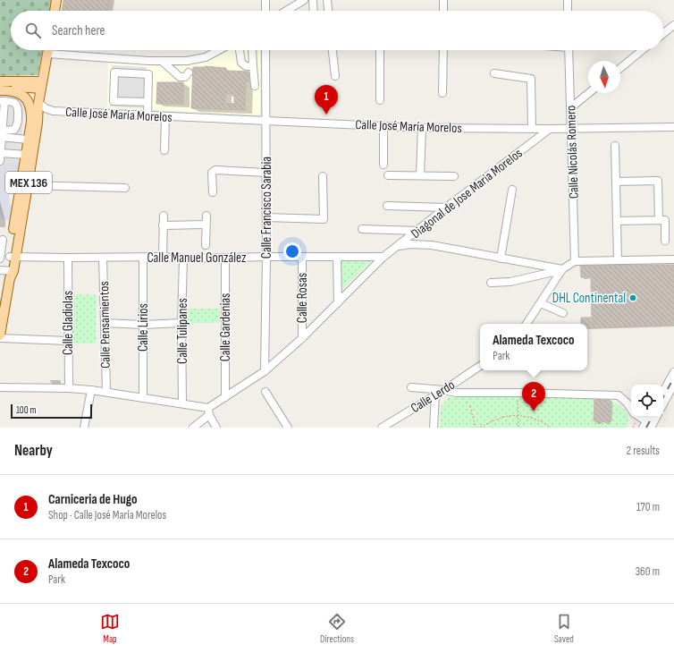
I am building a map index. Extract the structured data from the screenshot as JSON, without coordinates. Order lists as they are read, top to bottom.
{
  "streets": {
    "main road": ["MEX 136"],
    "street": [
      "Calle José María Morelos",
      "Calle Nicolás Romero",
      "Diagonal de Jose Maria Morelos",
      "Calle Francisco Sarabia",
      "Calle Manuel González",
      "Calle Rosas",
      "Calle Gladiolas",
      "Calle Pensamientos",
      "Calle Lirios",
      "Calle Gardenias",
      "Calle Tulipanes",
      "Calle Lerdo"
    ]
  },
  "crossings": [
    ["Calle José María Morelos", "Calle Nicolás Romero"],
    ["Calle José María Morelos", "MEX 136"],
    ["Calle José María Morelos", "Diagonal de Jose Maria Morelos"],
    ["Calle José María Morelos", "Calle Francisco Sarabia"],
    ["MEX 136", "Calle Manuel González"],
    ["Diagonal de Jose Maria Morelos", "Calle Francisco Sarabia"],
    ["Diagonal de Jose Maria Morelos", "Calle Manuel González"],
    ["Diagonal de Jose Maria Morelos", "Calle Rosas"],
    ["Diagonal de Jose Maria Morelos", "Calle Gardenias"],
    ["Calle Francisco Sarabia", "Calle Manuel González"],
    ["Calle Manuel González", "Calle Rosas"],
    ["Calle Manuel González", "Calle Gladiolas"],
    ["Calle Manuel González", "Calle Pensamientos"],
    ["Calle Manuel González", "Calle Lirios"],
    ["Calle Manuel González", "Calle Gardenias"],
    ["Calle Manuel González", "Calle Tulipanes"]
  ],
  "places": ["DHL Continental"],
  "scale_bar": "100 m",
  "north": "bottom",
  "page": {
    "search": "Search here",
    "pins": ["1", "2"],
    "popup": ["Alameda Texcoco", "Park"],
    "scale": "100 m",
    "heading": ["Nearby", "2 results"],
    "list": [
      {
        "mark": "1",
        "name": "Carniceria de Hugo",
        "note": "Shop · Calle José María Morelos",
        "value": "170 m"
      },
      {
        "mark": "2",
        "name": "Alameda Texcoco",
        "note": "Park",
        "value": "360 m"
      }
    ],
    "nav": ["Map", "Directions", "Saved"]
  }
}
